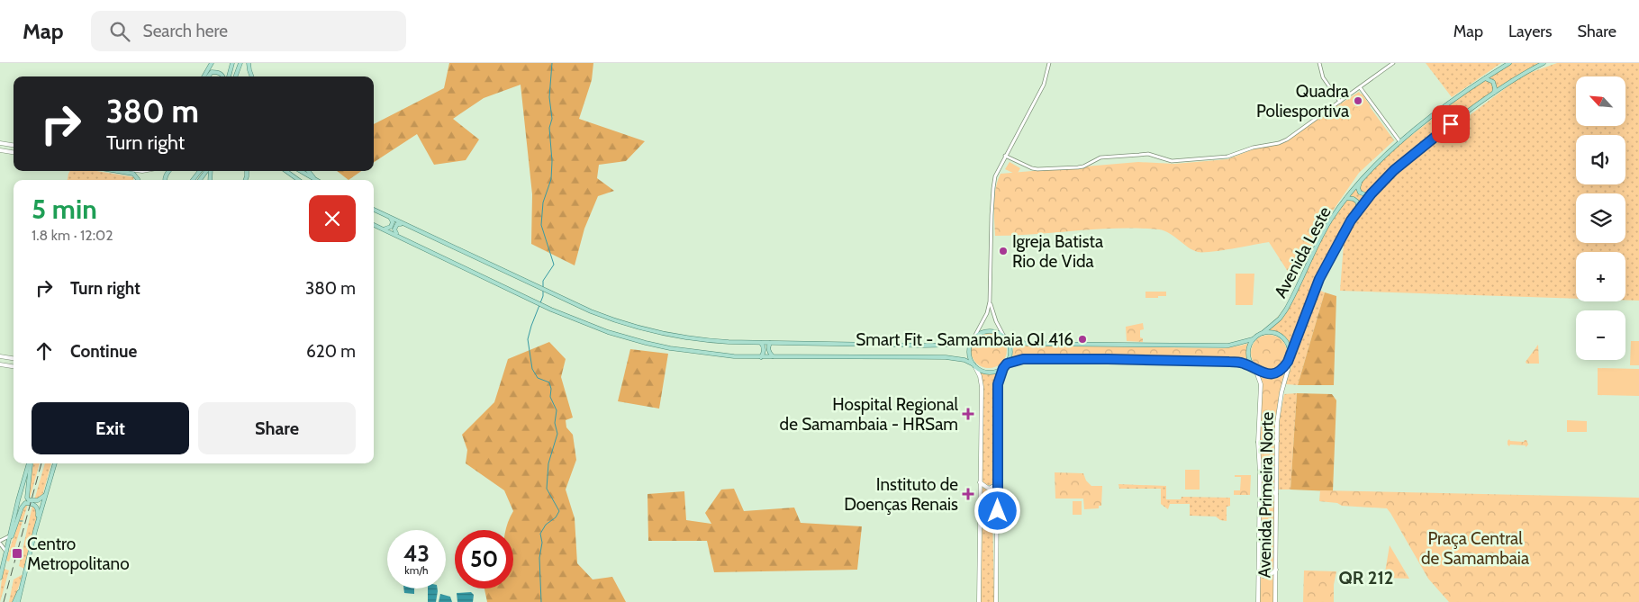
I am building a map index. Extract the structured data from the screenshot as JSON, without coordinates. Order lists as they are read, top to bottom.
{
  "streets": {
    "main road": ["Avenida Leste", "Avenida Primeira Norte"]
  },
  "crossings": [
    ["Avenida Leste", "Avenida Primeira Norte"]
  ],
  "districts": ["QR 212"],
  "parks": ["Praça Central de Samambaia"],
  "places": {
    "other": ["Quadra Poliesportiva", "Igreja Batista Rio de Vida", "Smart Fit - Samambaia QI 416"],
    "health": ["Hospital Regional de Samambaia - HRSam", "Instituto de Doenças Renais"],
    "transit": ["Centro Metropolitano"]
  },
  "north": "top left",
  "page": {
    "header": "Map",
    "search": "Search here",
    "nav": ["Map", "Layers", "Share"],
    "map_buttons": ["+", "−"],
    "turn": ["380 m", "Turn right"],
    "heading": ["5 min", "1.8 km · 12:02"],
    "list": [
      {
        "name": "Turn right",
        "value": "380 m"
      },
      {
        "name": "Continue",
        "value": "620 m"
      }
    ],
    "buttons": ["Exit", "Share"],
    "speed": "43 km/h",
    "limit": "50"
  }
}
